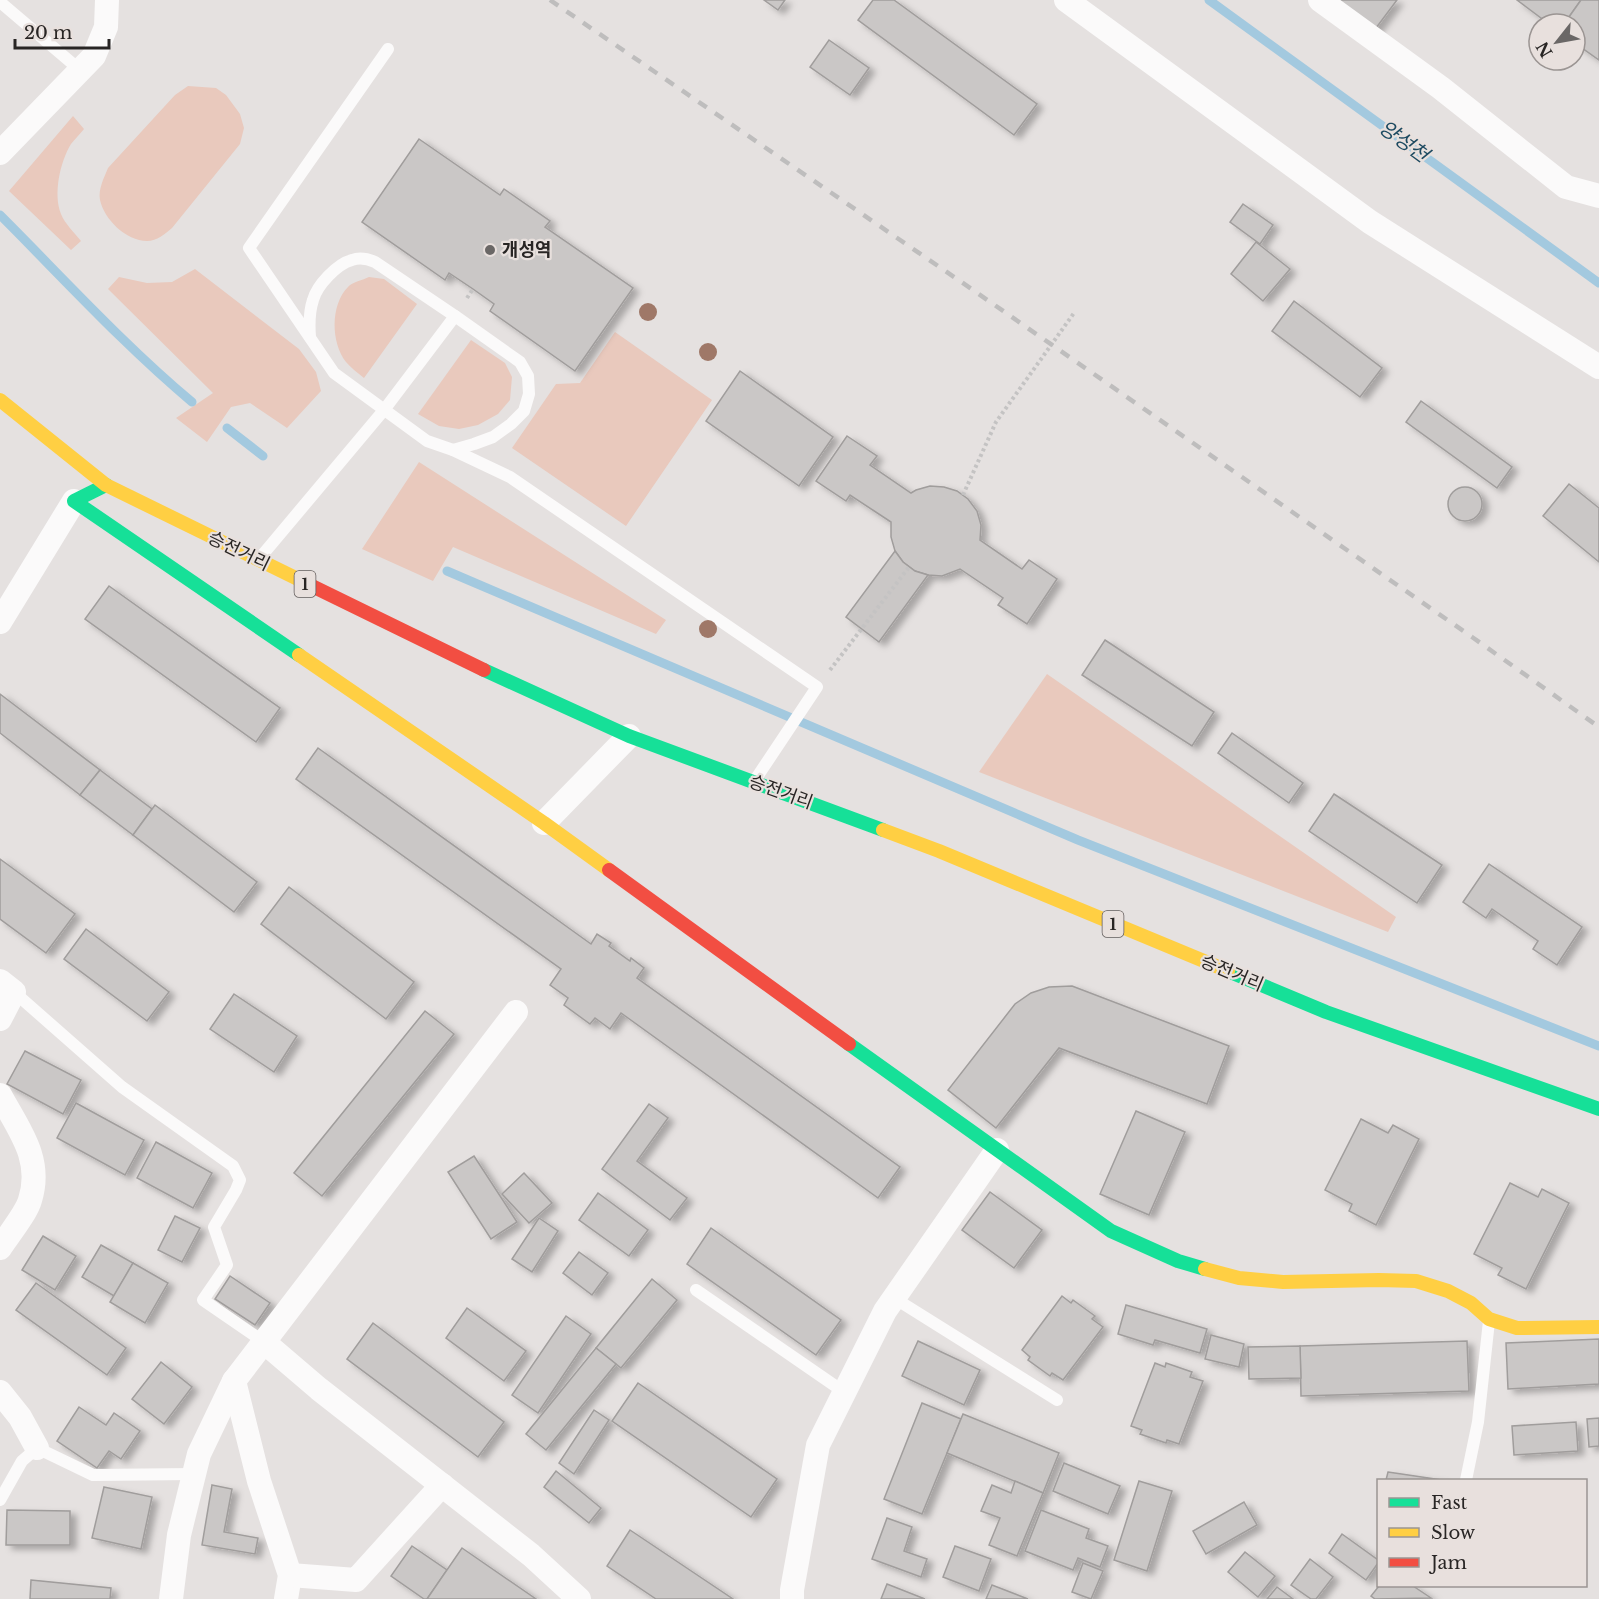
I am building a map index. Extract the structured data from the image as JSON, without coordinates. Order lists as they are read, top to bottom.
{
  "streets": {
    "street": ["승전거리", "1"]
  },
  "water": ["양성천"],
  "places": ["개성역"],
  "legend": ["Fast", "Slow", "Jam"],
  "scale_bar": "20 m",
  "north": "bottom left"
}
